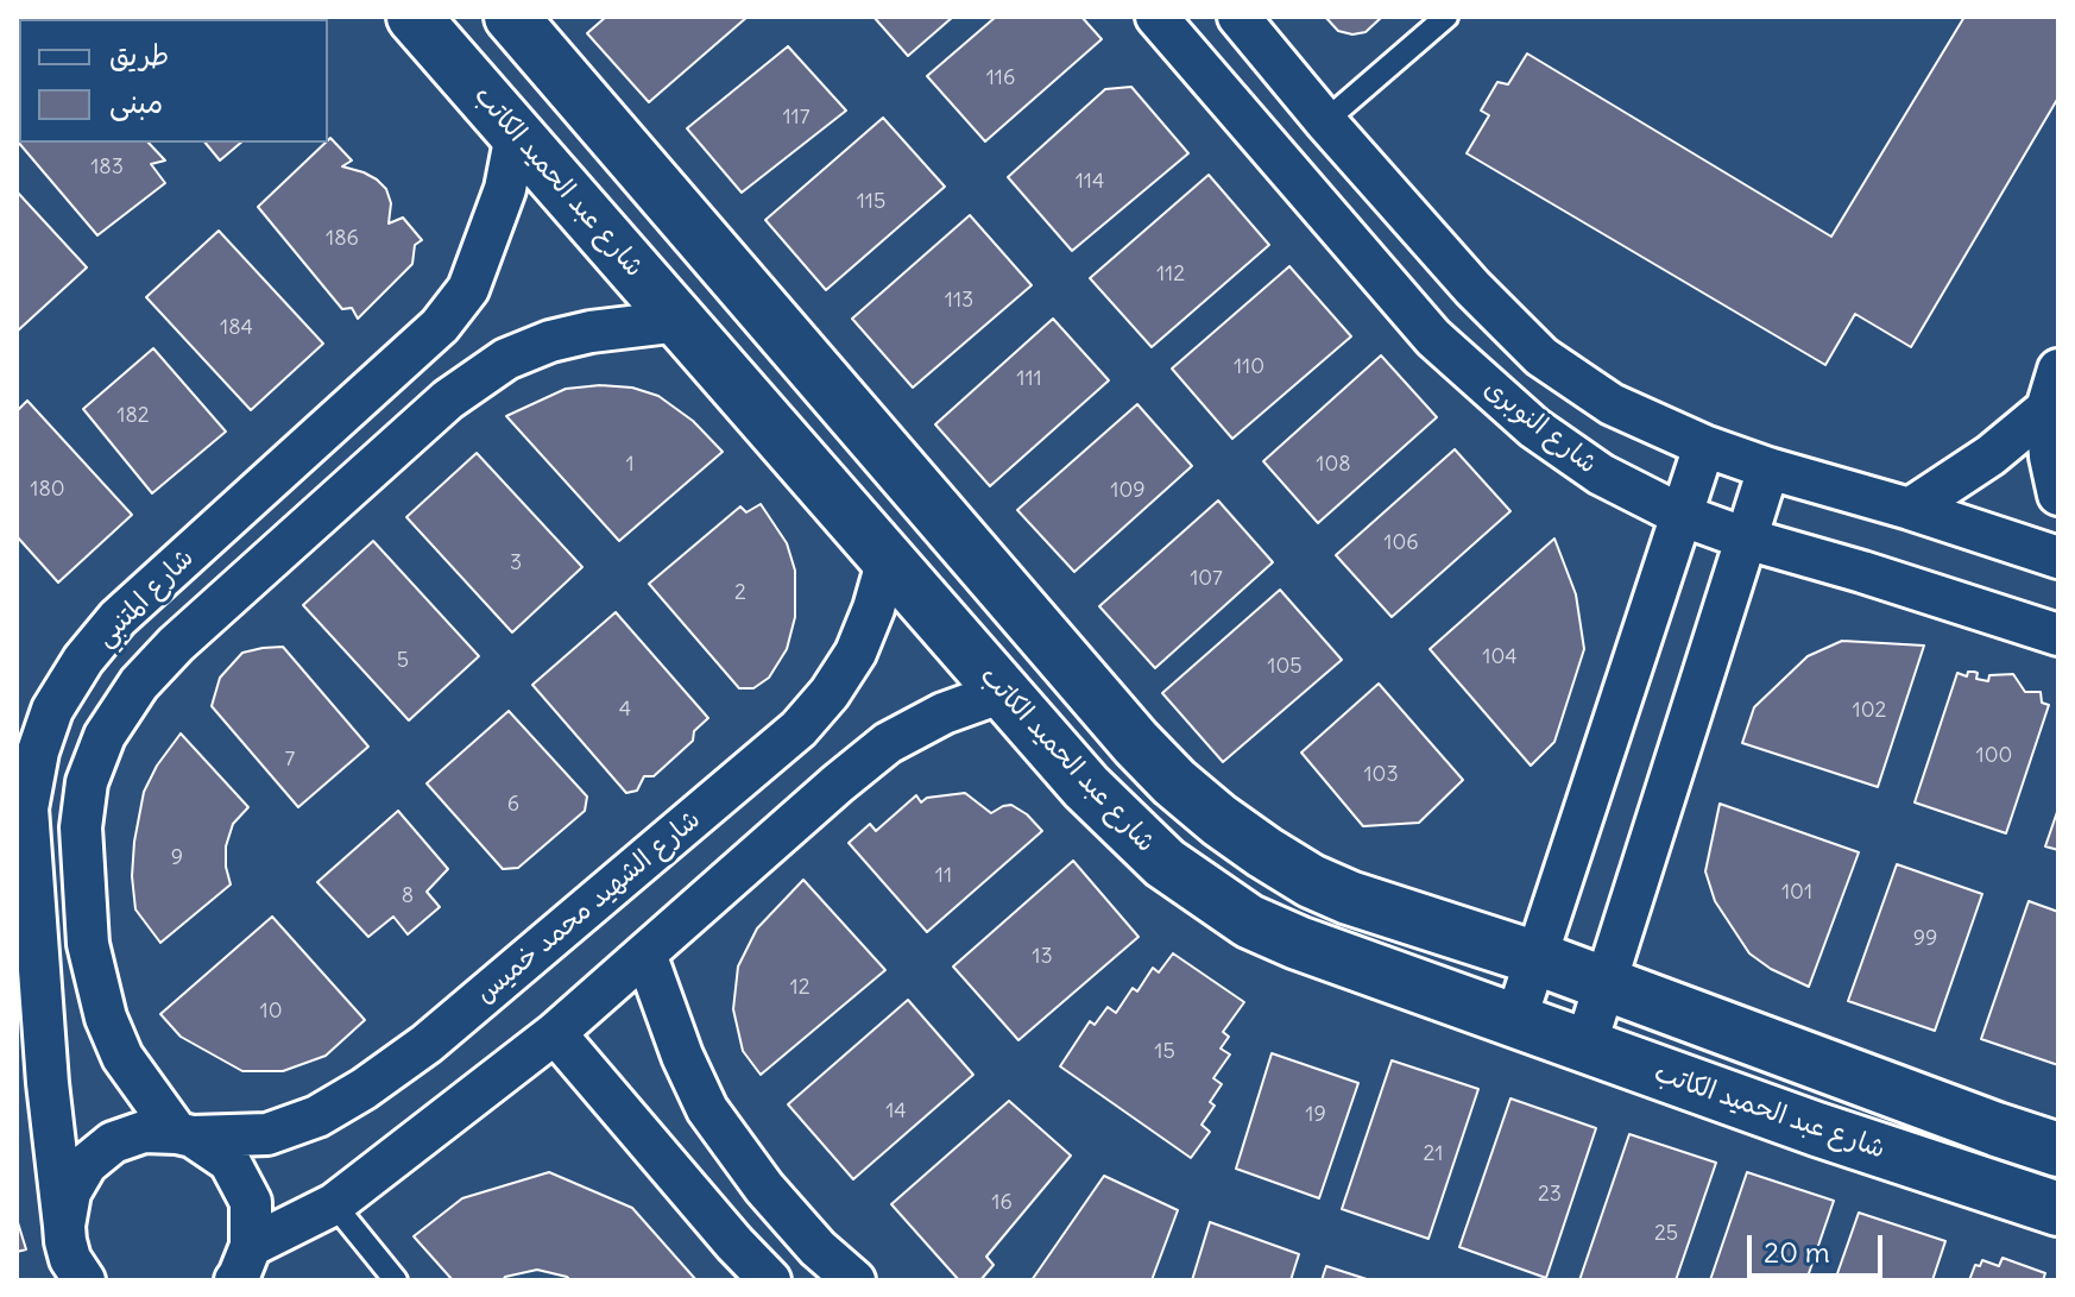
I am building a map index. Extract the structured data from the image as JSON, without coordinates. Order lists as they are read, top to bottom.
{
  "streets": {
    "street": [
      "شارع عبد الحميد الكاتب",
      "شارع النوبرى",
      "شارع المتنبي",
      "شارع الشهيد محمد خميس"
    ]
  },
  "crossings": [
    ["شارع عبد الحميد الكاتب", "شارع المتنبي"],
    ["شارع عبد الحميد الكاتب", "شارع الشهيد محمد خميس"],
    ["شارع المتنبي", "شارع الشهيد محمد خميس"]
  ],
  "house_numbers": [
    "116",
    "117",
    "183",
    "114",
    "115",
    "186",
    "112",
    "113",
    "184",
    "110",
    "111",
    "182",
    "1",
    "108",
    "180",
    "109",
    "106",
    "3",
    "107",
    "2",
    "104",
    "5",
    "105",
    "4",
    "102",
    "100",
    "7",
    "103",
    "6",
    "9",
    "11",
    "101",
    "8",
    "99",
    "13",
    "12",
    "10",
    "15",
    "14",
    "19",
    "21",
    "23",
    "16",
    "25"
  ],
  "legend": ["طريق", "مبنى"],
  "scale_bar": "20 m"
}
